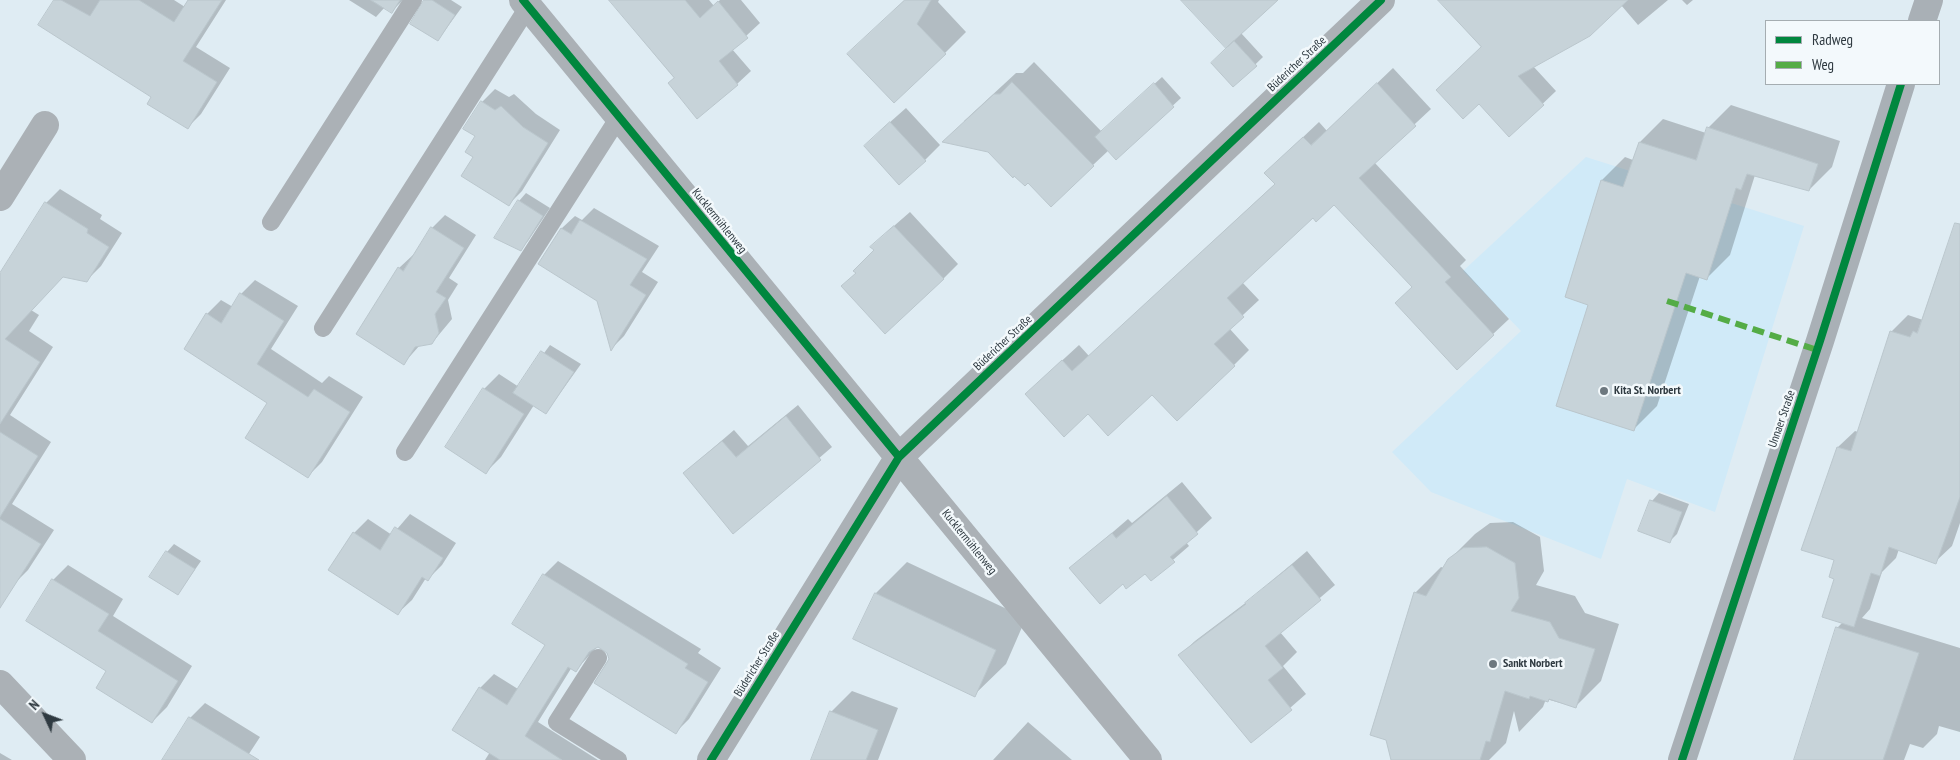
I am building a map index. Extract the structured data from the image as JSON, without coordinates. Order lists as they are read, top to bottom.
{
  "streets": {
    "street": ["Büdericher Straße", "Kucklermühlenweg", "Unnaer Straße"]
  },
  "crossings": [
    ["Büdericher Straße", "Kucklermühlenweg"]
  ],
  "places": ["Kita St. Norbert", "Sankt Norbert"],
  "legend": ["Radweg", "Weg"],
  "north": "top left"
}
